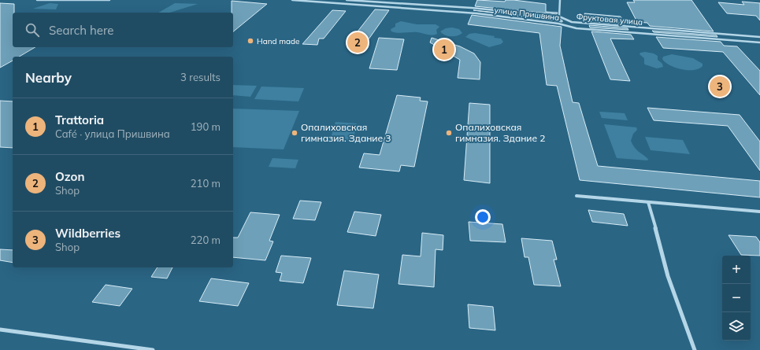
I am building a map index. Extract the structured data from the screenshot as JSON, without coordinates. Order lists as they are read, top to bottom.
{
  "streets": {
    "street": ["улица Пришвина", "Фруктовая улица"]
  },
  "places": ["Hand made", "Опалиховская гимназия. Здание 3", "Опалиховская гимназия. Здание 2"],
  "page": {
    "search": "Search here",
    "pins": ["2", "1", "3"],
    "heading": ["Nearby", "3 results"],
    "list": [
      {
        "mark": "1",
        "name": "Trattoria",
        "note": "Café · улица Пришвина",
        "value": "190 m"
      },
      {
        "mark": "2",
        "name": "Ozon",
        "note": "Shop",
        "value": "210 m"
      },
      {
        "mark": "3",
        "name": "Wildberries",
        "note": "Shop",
        "value": "220 m"
      }
    ],
    "map_buttons": ["+", "−"]
  }
}
